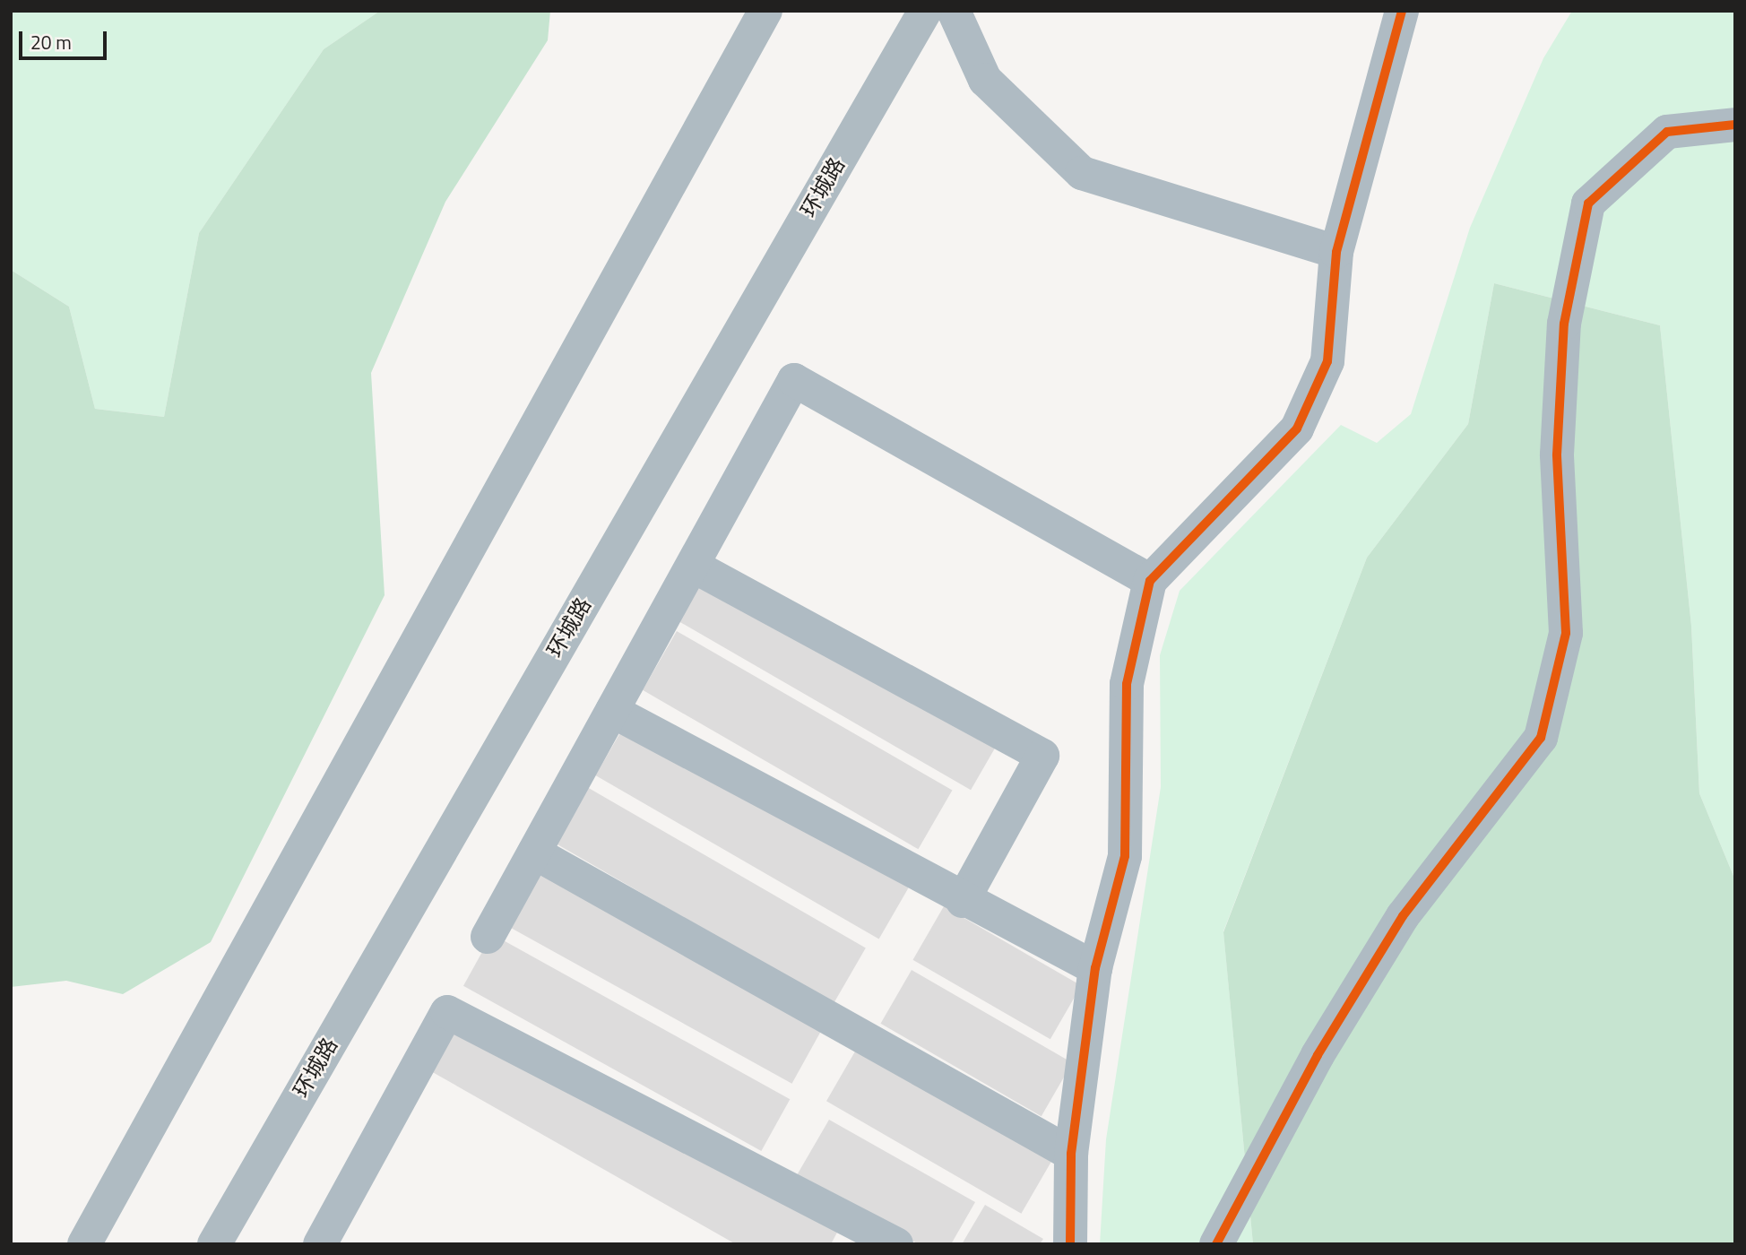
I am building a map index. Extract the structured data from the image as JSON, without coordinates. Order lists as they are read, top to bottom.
{
  "streets": {
    "main road": ["环城路"]
  },
  "scale_bar": "20 m"
}
